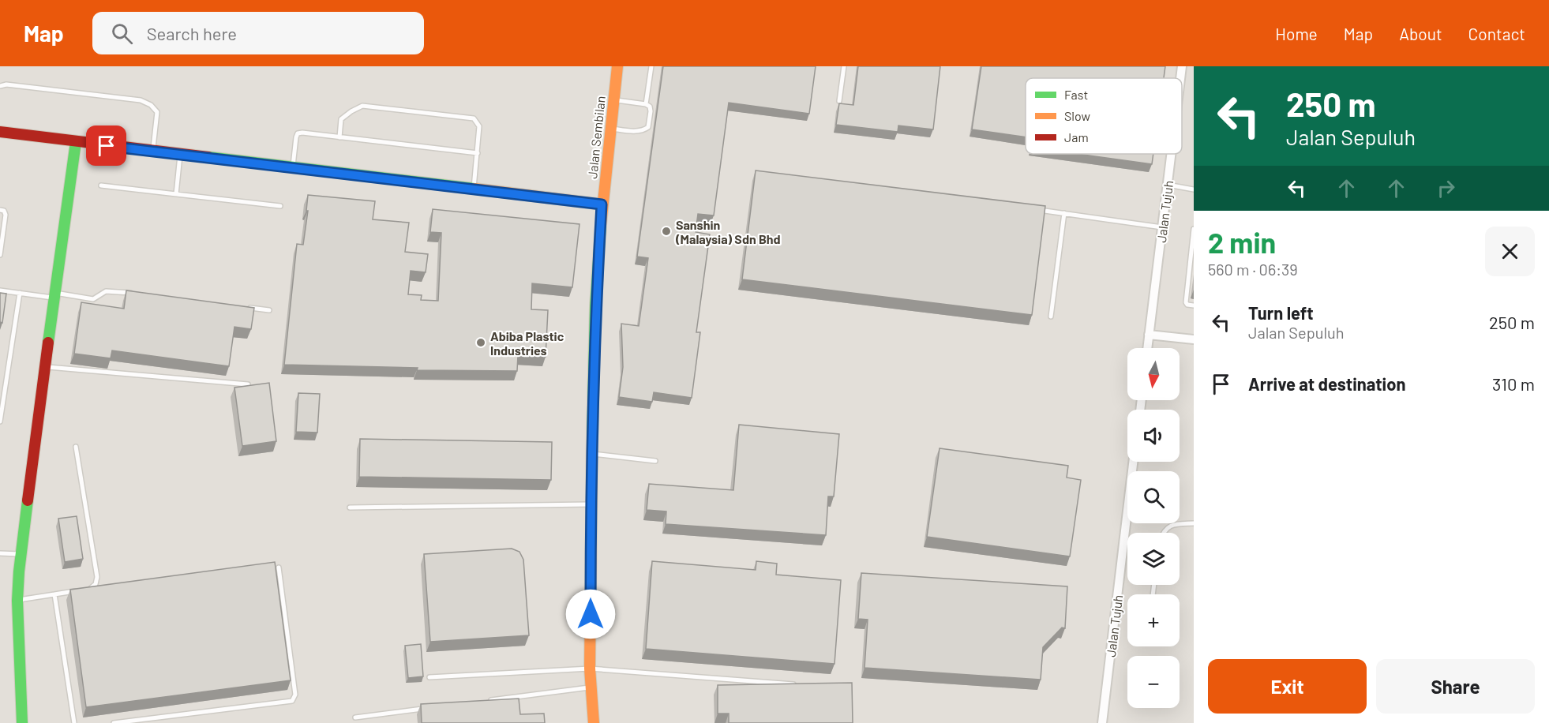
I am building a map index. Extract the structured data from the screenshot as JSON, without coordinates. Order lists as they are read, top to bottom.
{
  "streets": {
    "street": ["Jalan Sembilan", "Jalan Tujuh"]
  },
  "places": ["Sanshin (Malaysia) Sdn Bhd", "Abiba Plastic Industries"],
  "legend": ["Fast", "Slow", "Jam"],
  "north": "bottom",
  "page": {
    "header": "Map",
    "search": "Search here",
    "nav": [
      "Home",
      "Map",
      "About",
      "Contact"
    ],
    "turn": ["250 m", "Jalan Sepuluh"],
    "heading": ["2 min", "560 m · 06:39"],
    "list": [
      {
        "name": "Turn left",
        "note": "Jalan Sepuluh",
        "value": "250 m"
      },
      {
        "name": "Arrive at destination",
        "value": "310 m"
      }
    ],
    "map_buttons": ["+", "−"],
    "buttons": ["Exit", "Share"]
  }
}
